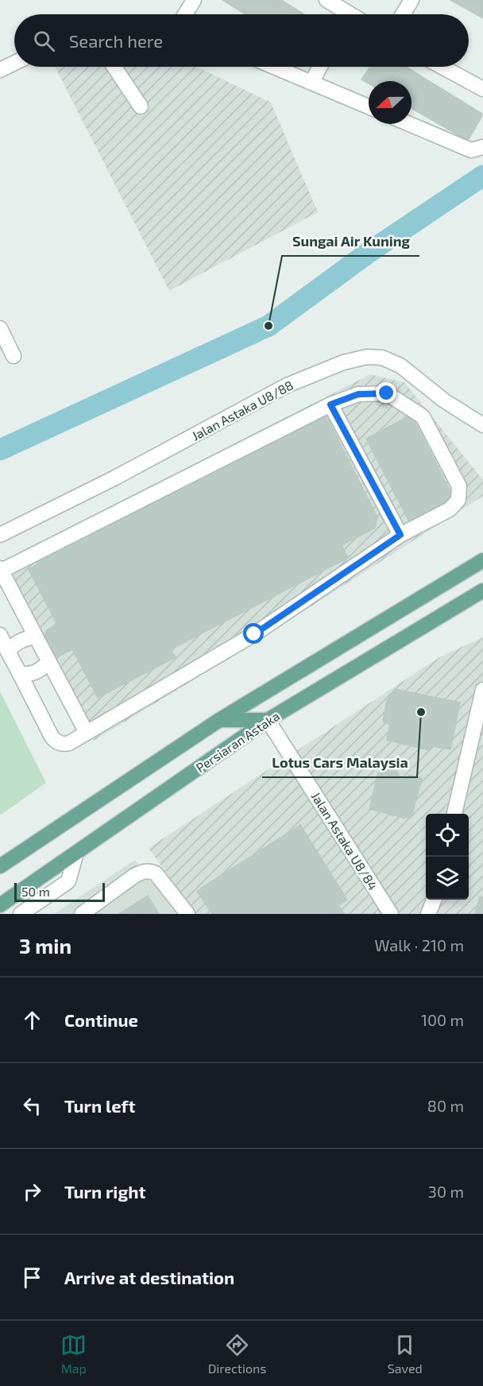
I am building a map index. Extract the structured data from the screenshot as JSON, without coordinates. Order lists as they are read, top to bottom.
{
  "streets": {
    "main road": ["Persiaran Astaka"],
    "street": ["Jalan Astaka U8/88", "Jalan Astaka U8/84"]
  },
  "crossings": [
    ["Persiaran Astaka", "Jalan Astaka U8/84"]
  ],
  "places": ["Sungai Air Kuning", "Lotus Cars Malaysia"],
  "scale_bar": "50 m",
  "north": "left",
  "page": {
    "search": "Search here",
    "scale": "50 m",
    "heading": ["3 min", "Walk · 210 m"],
    "list": [
      ["Continue", "100 m"],
      ["Turn left", "80 m"],
      ["Turn right", "30 m"],
      "Arrive at destination"
    ],
    "nav": ["Map", "Directions", "Saved"]
  }
}
